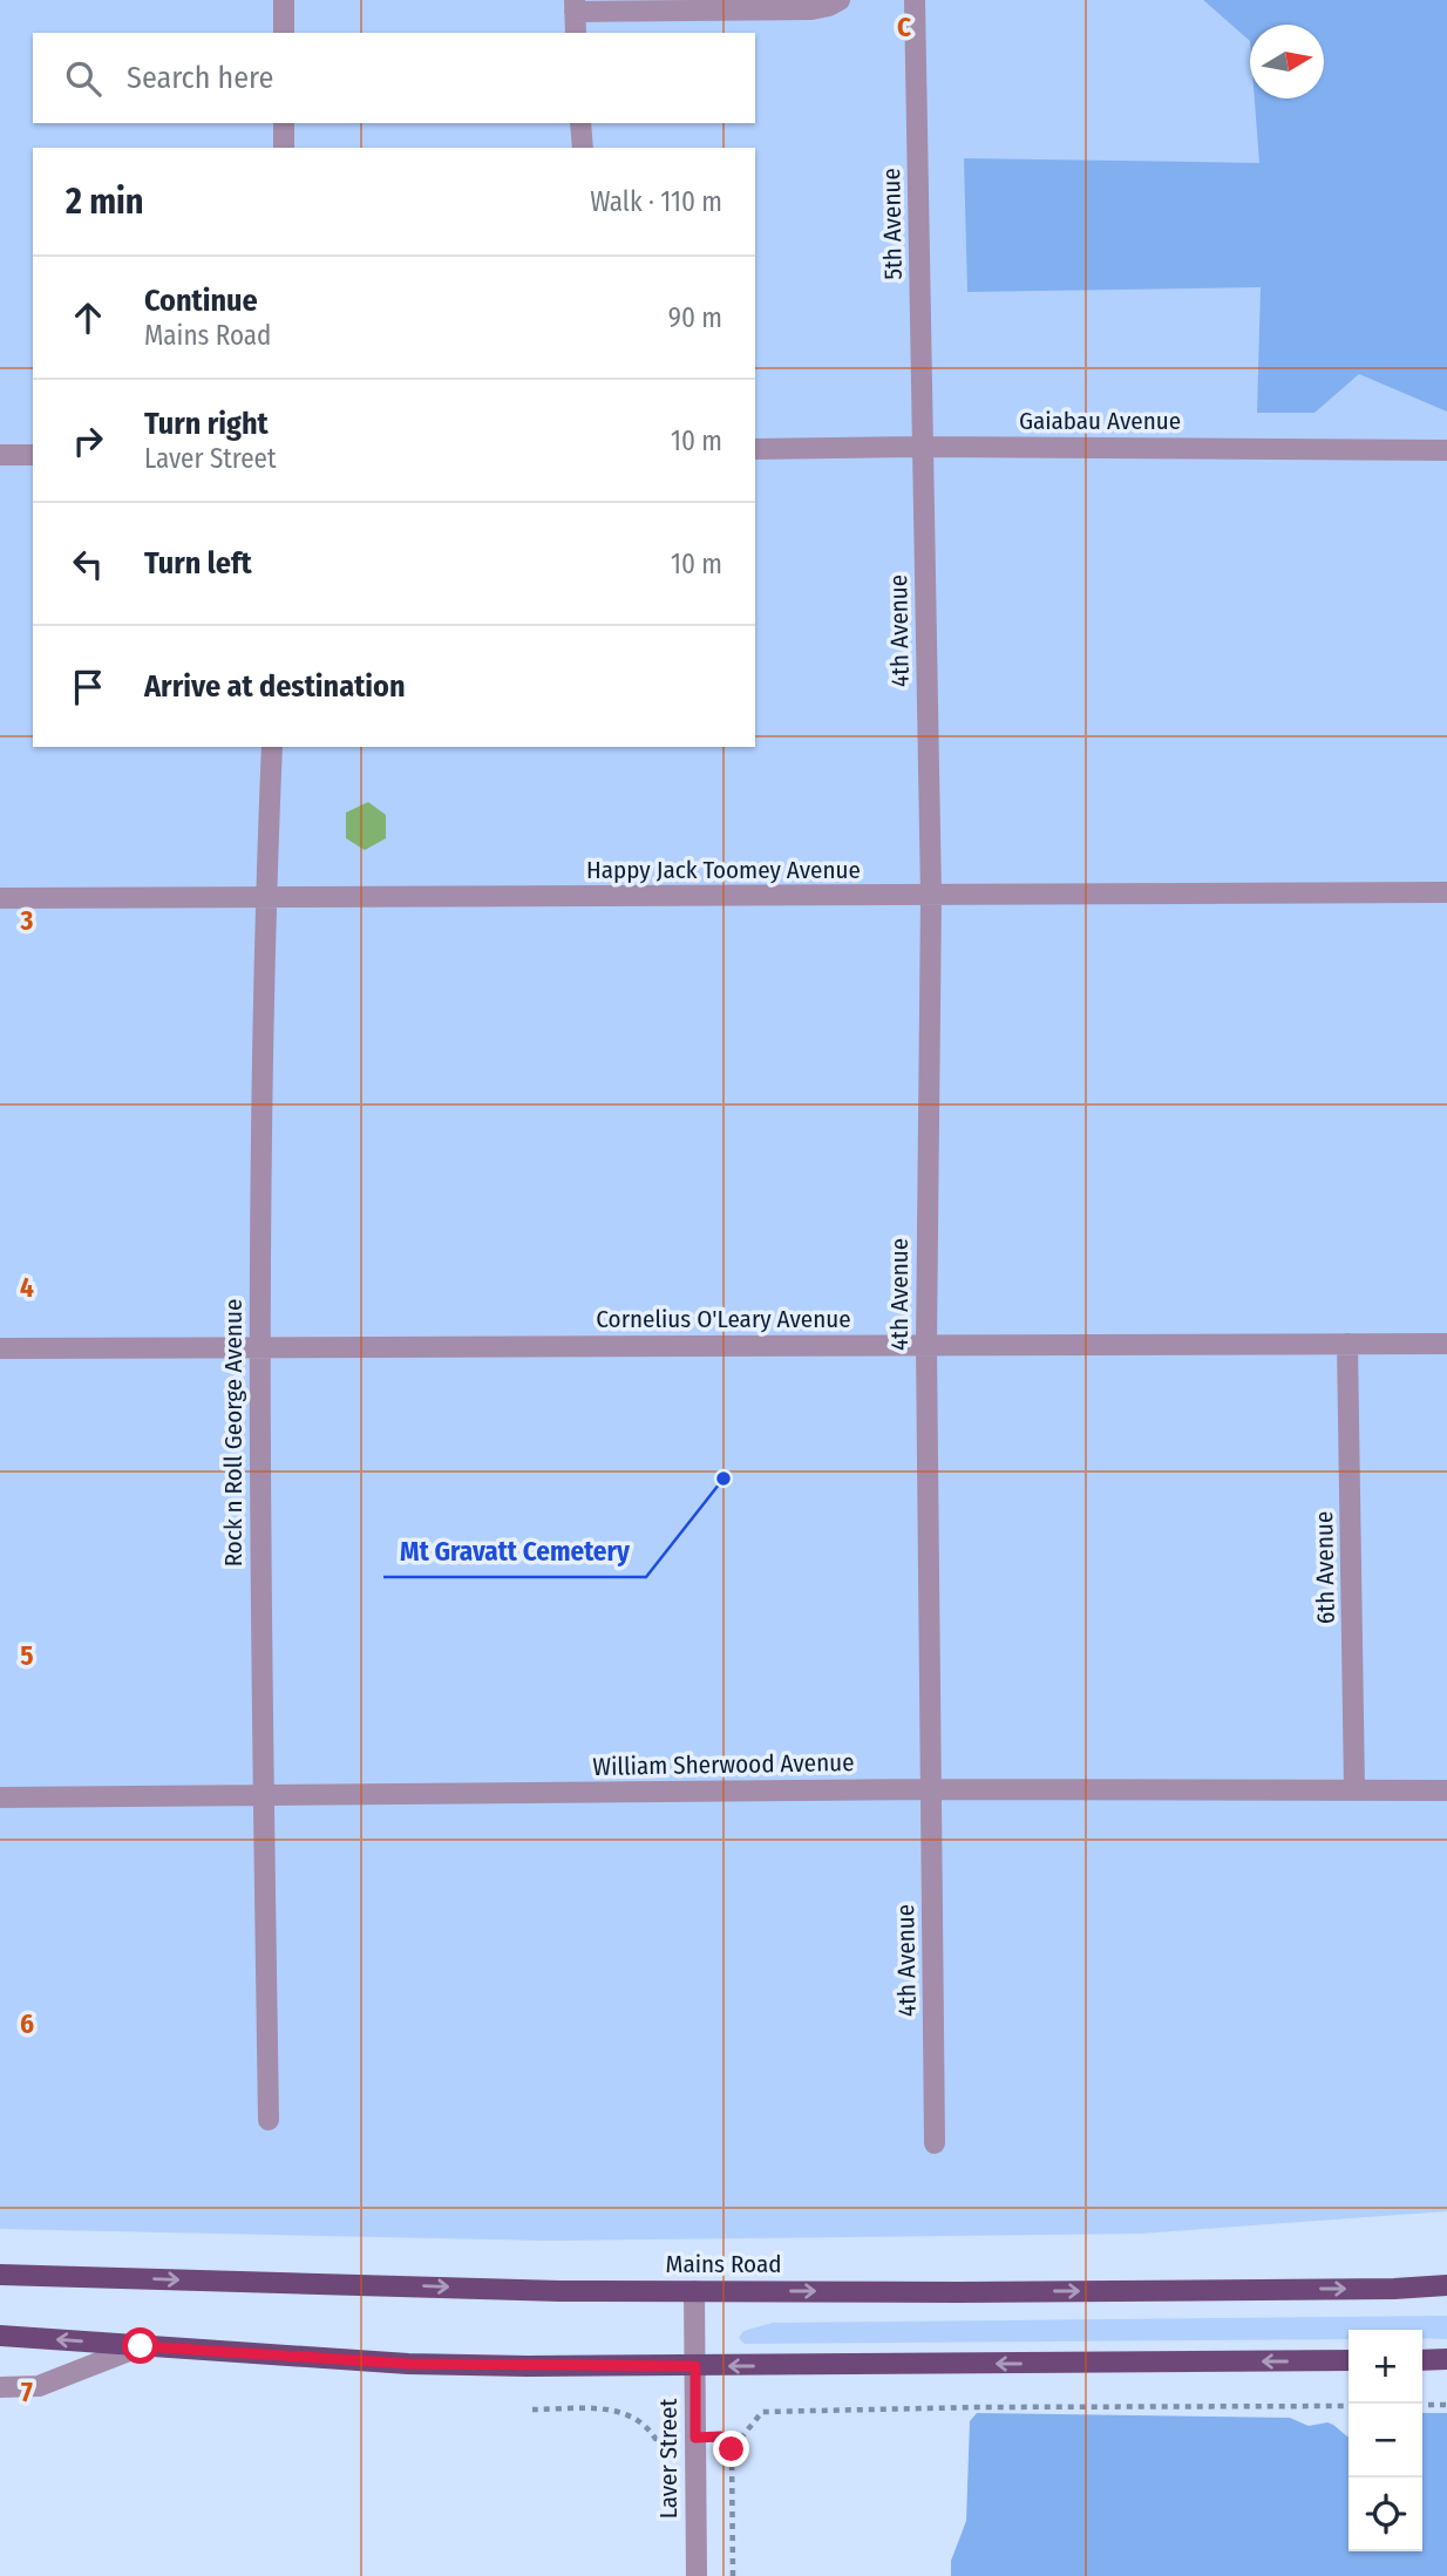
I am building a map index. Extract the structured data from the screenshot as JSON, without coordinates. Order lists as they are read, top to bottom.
{
  "streets": {
    "main road": ["Mains Road"],
    "street": [
      "5th Avenue",
      "Gaiabau Avenue",
      "4th Avenue",
      "Happy Jack Toomey Avenue",
      "Cornelius O'Leary Avenue",
      "Rock n Roll George Avenue",
      "6th Avenue",
      "William Sherwood Avenue",
      "Laver Street"
    ]
  },
  "crossings": [
    ["5th Avenue", "Gaiabau Avenue"],
    ["5th Avenue", "4th Avenue"],
    ["Gaiabau Avenue", "4th Avenue"],
    ["4th Avenue", "Happy Jack Toomey Avenue"],
    ["4th Avenue", "Cornelius O'Leary Avenue"],
    ["4th Avenue", "William Sherwood Avenue"],
    ["Happy Jack Toomey Avenue", "Rock n Roll George Avenue"],
    ["Cornelius O'Leary Avenue", "Rock n Roll George Avenue"],
    ["Cornelius O'Leary Avenue", "6th Avenue"],
    ["Rock n Roll George Avenue", "William Sherwood Avenue"],
    ["6th Avenue", "William Sherwood Avenue"],
    ["Mains Road", "Laver Street"]
  ],
  "places": ["Mt Gravatt Cemetery"],
  "north": "right",
  "page": {
    "search": "Search here",
    "heading": ["2 min", "Walk · 110 m"],
    "list": [
      ["Continue", "Mains Road", "90 m"],
      ["Turn right", "Laver Street", "10 m"],
      ["Turn left", "10 m"],
      "Arrive at destination"
    ],
    "map_buttons": ["+", "−"]
  },
  "grid": {
    "columns": ["C"],
    "rows": [
      "3",
      "4",
      "5",
      "6",
      "7"
    ]
  }
}
